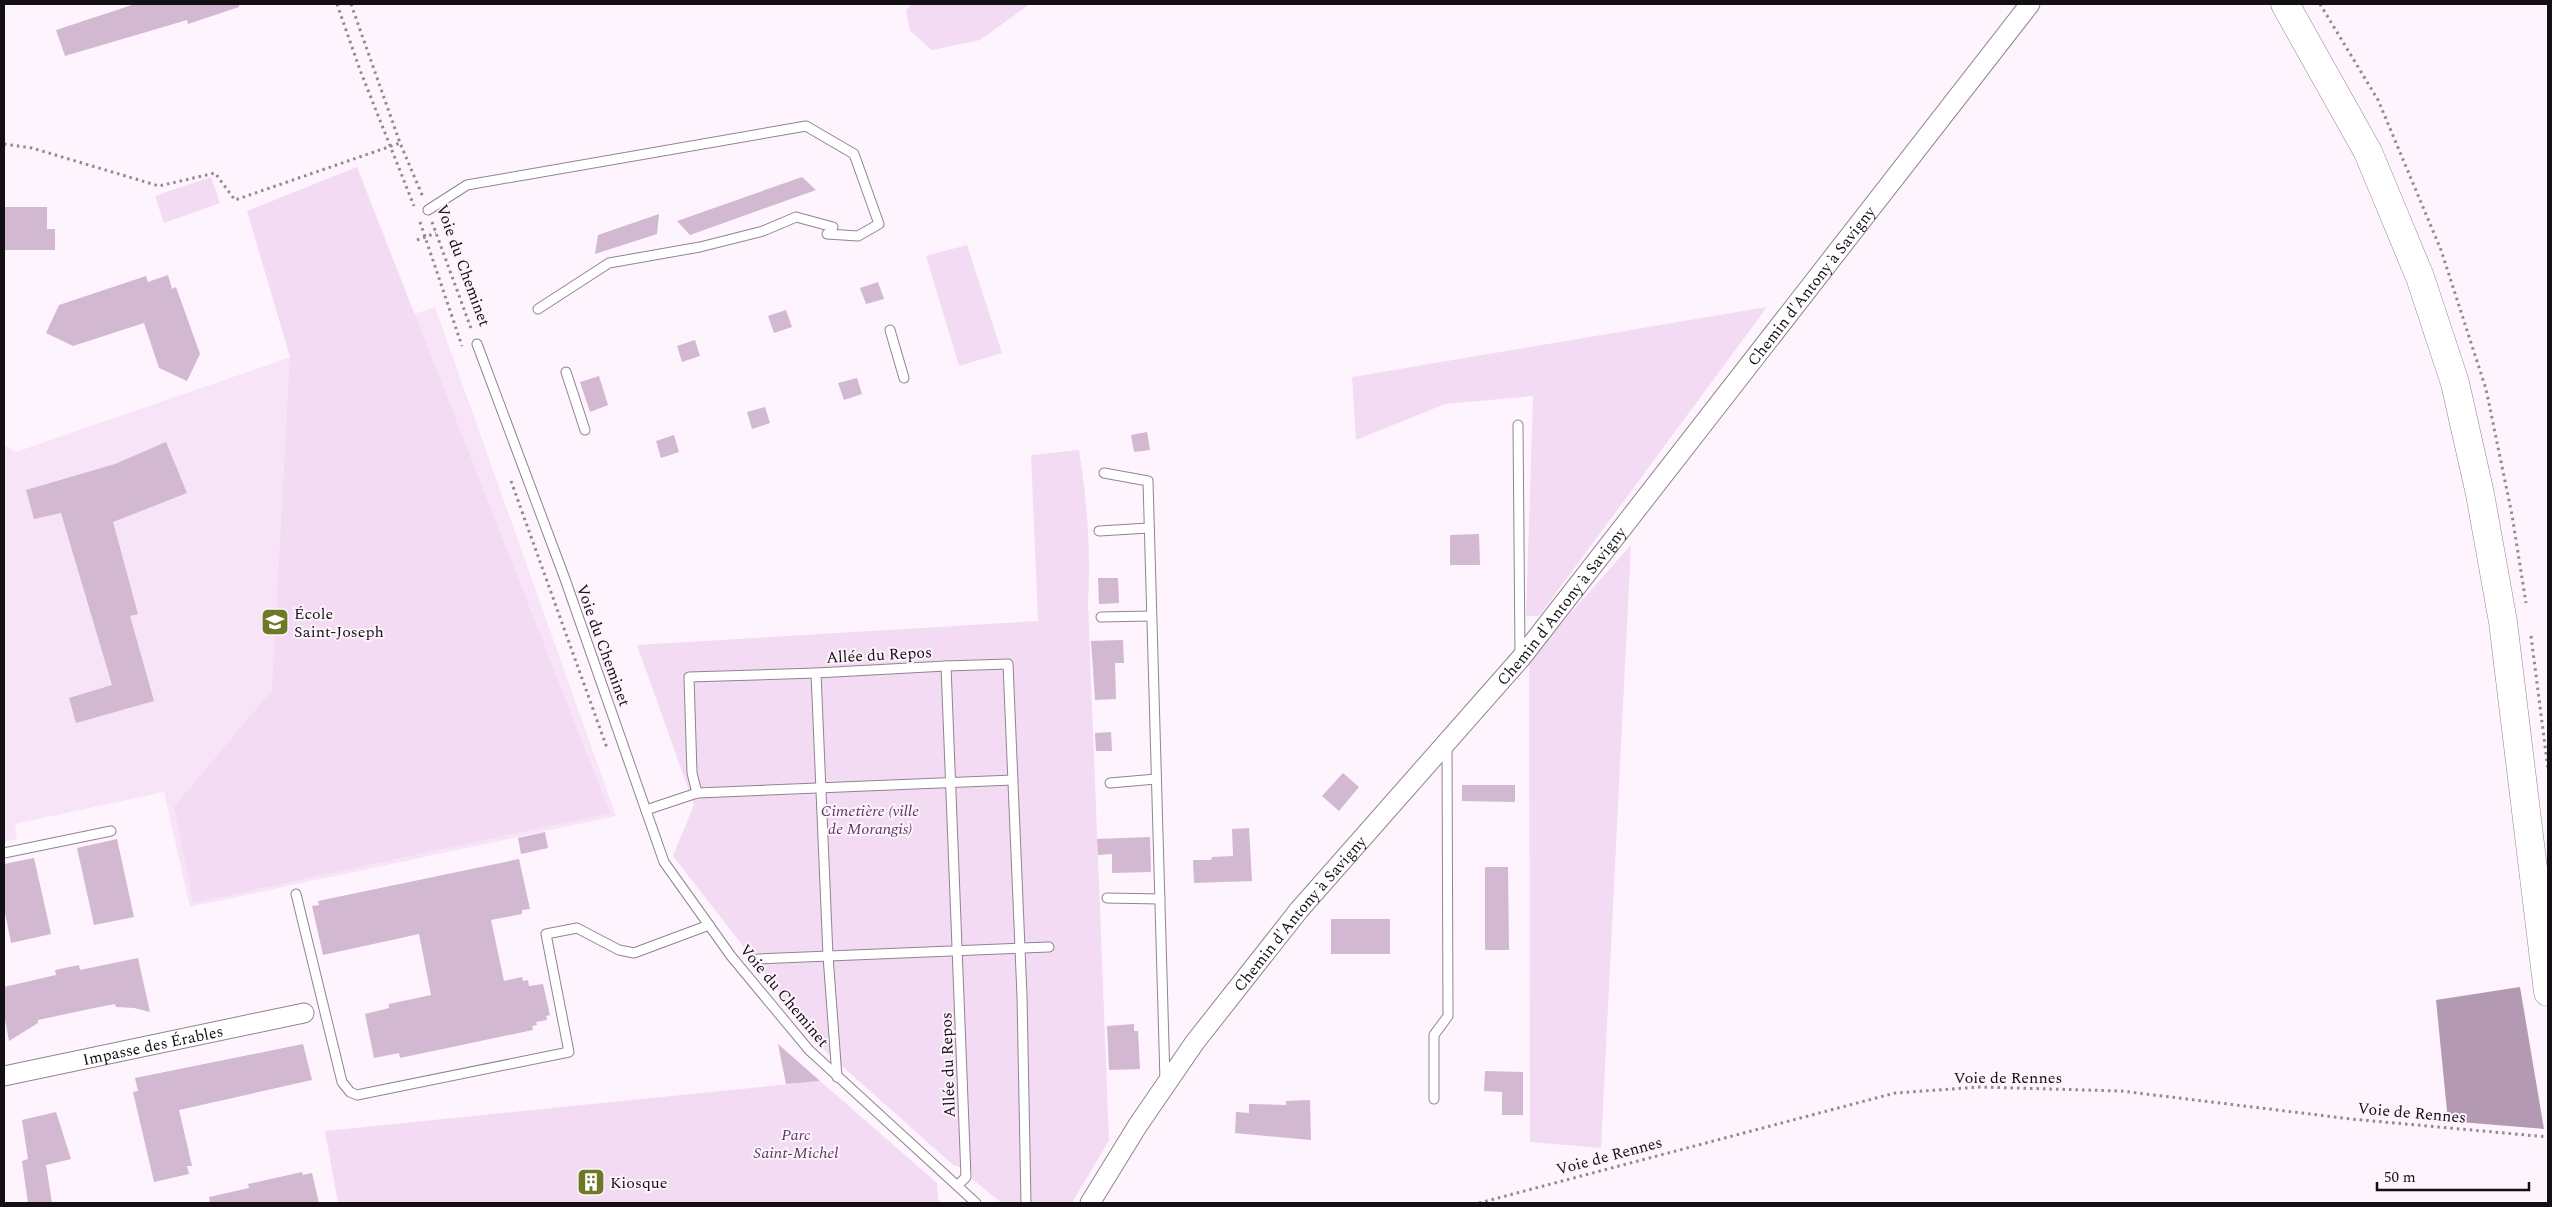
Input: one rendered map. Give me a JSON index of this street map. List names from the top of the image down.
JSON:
{
  "streets": {
    "street": ["Chemin d'Antony à Savigny", "Impasse des Érables"],
    "lane": ["Voie du Cheminet", "Allée du Repos"],
    "path": ["Voie de Rennes"]
  },
  "crossings": [
    ["Voie du Cheminet", "Allée du Repos"]
  ],
  "parks": ["Cimetière (ville de Morangis)", "Parc Saint-Michel"],
  "places": {
    "school or university": ["École Saint-Joseph"],
    "building": ["Kiosque"]
  },
  "scale_bar": "50 m"
}
